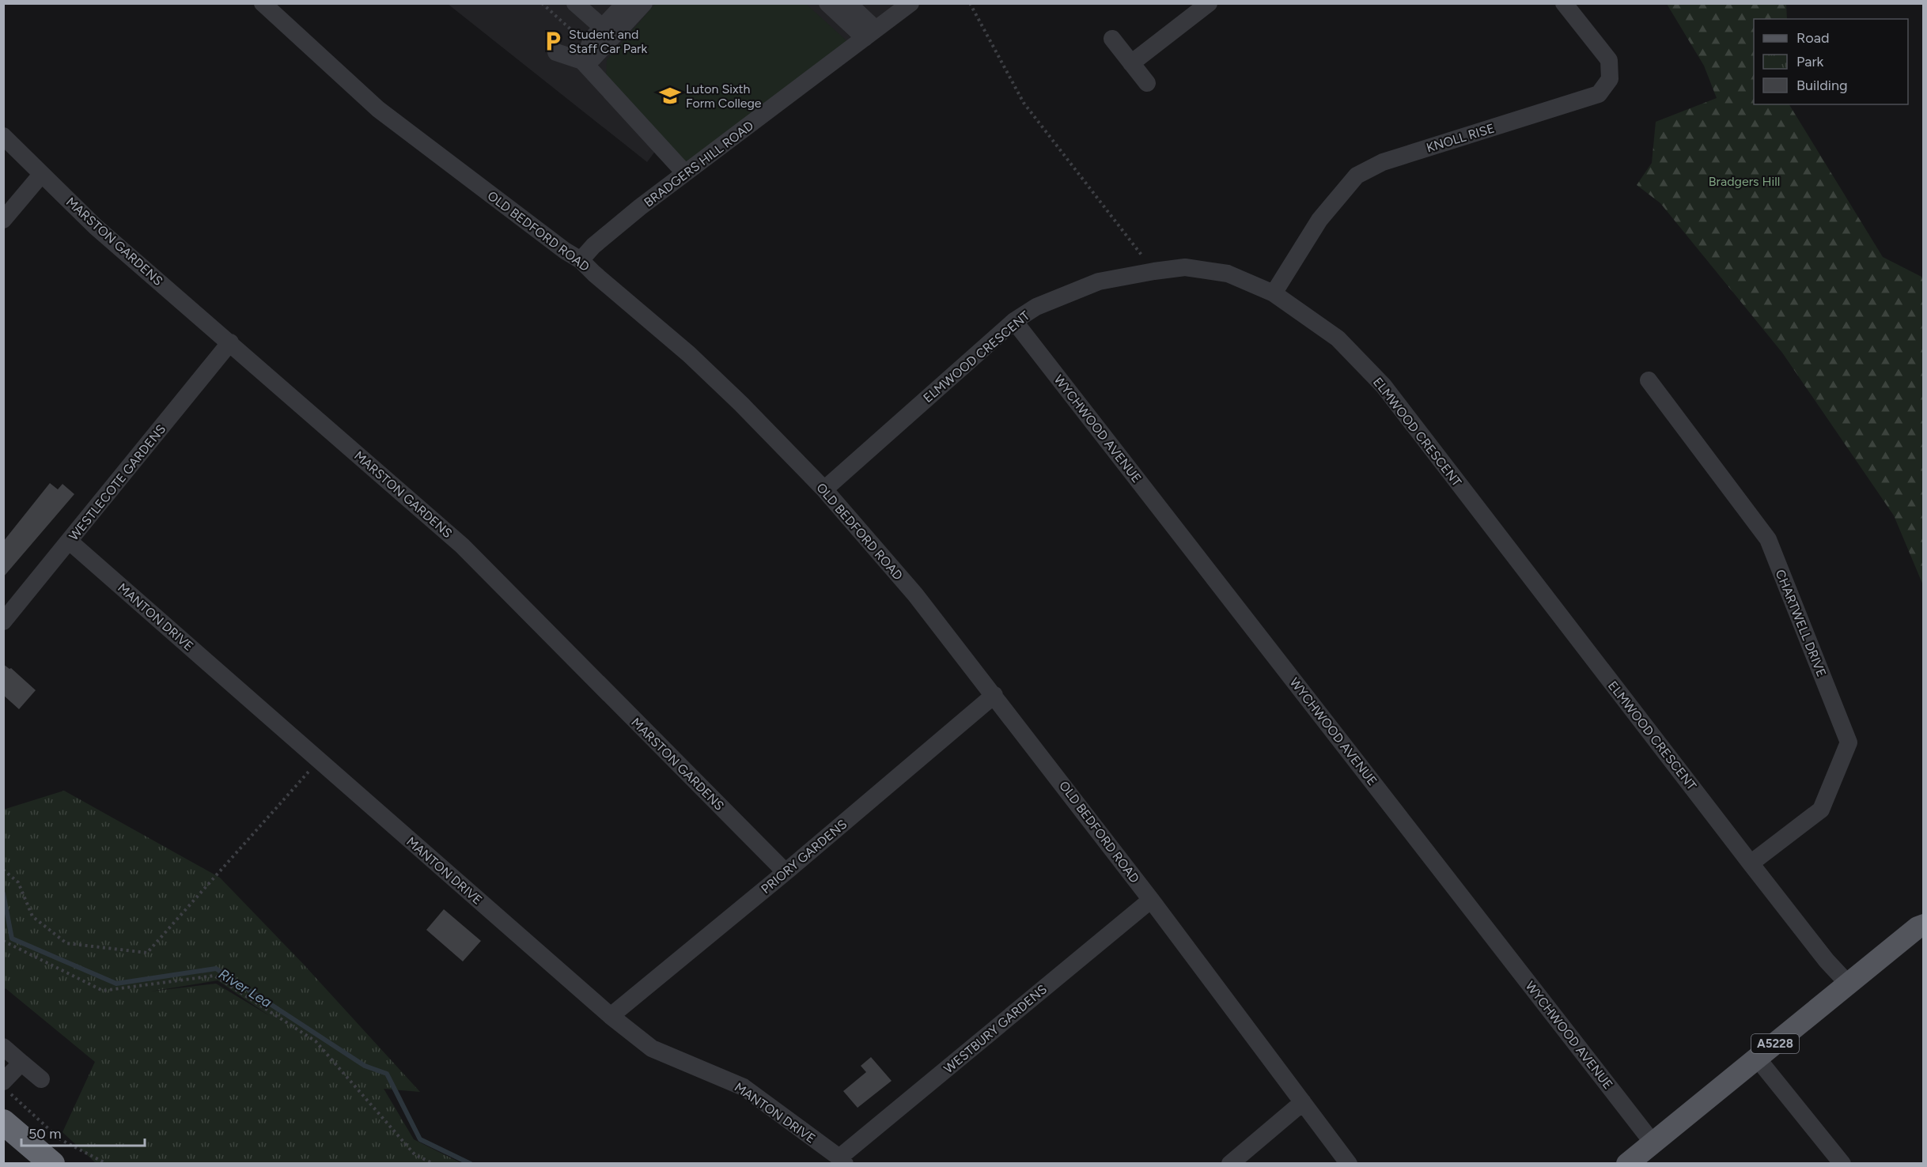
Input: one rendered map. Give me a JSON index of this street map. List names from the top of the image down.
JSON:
{
  "streets": {
    "main road": ["A5228"],
    "street": [
      "KNOLL RISE",
      "BRADGERS HILL ROAD",
      "OLD BEDFORD ROAD",
      "MARSTON GARDENS",
      "ELMWOOD CRESCENT",
      "WYCHWOOD AVENUE",
      "WESTLECOTE GARDENS",
      "MANTON DRIVE",
      "CHARTWELL DRIVE",
      "PRIORY GARDENS",
      "WESTBURY GARDENS"
    ]
  },
  "crossings": [
    ["KNOLL RISE", "ELMWOOD CRESCENT"],
    ["BRADGERS HILL ROAD", "OLD BEDFORD ROAD"],
    ["OLD BEDFORD ROAD", "ELMWOOD CRESCENT"],
    ["OLD BEDFORD ROAD", "PRIORY GARDENS"],
    ["OLD BEDFORD ROAD", "WESTBURY GARDENS"],
    ["MARSTON GARDENS", "WESTLECOTE GARDENS"],
    ["MARSTON GARDENS", "PRIORY GARDENS"],
    ["ELMWOOD CRESCENT", "WYCHWOOD AVENUE"],
    ["ELMWOOD CRESCENT", "CHARTWELL DRIVE"],
    ["ELMWOOD CRESCENT", "A5228"],
    ["WYCHWOOD AVENUE", "A5228"],
    ["WESTLECOTE GARDENS", "MANTON DRIVE"],
    ["MANTON DRIVE", "PRIORY GARDENS"],
    ["MANTON DRIVE", "WESTBURY GARDENS"]
  ],
  "water": ["River Lea"],
  "parks": ["Bradgers Hill"],
  "places": {
    "parking": ["Student and Staff Car Park"],
    "school or university": ["Luton Sixth Form College"]
  },
  "legend": ["Road", "Park", "Building"],
  "scale_bar": "50 m"
}
